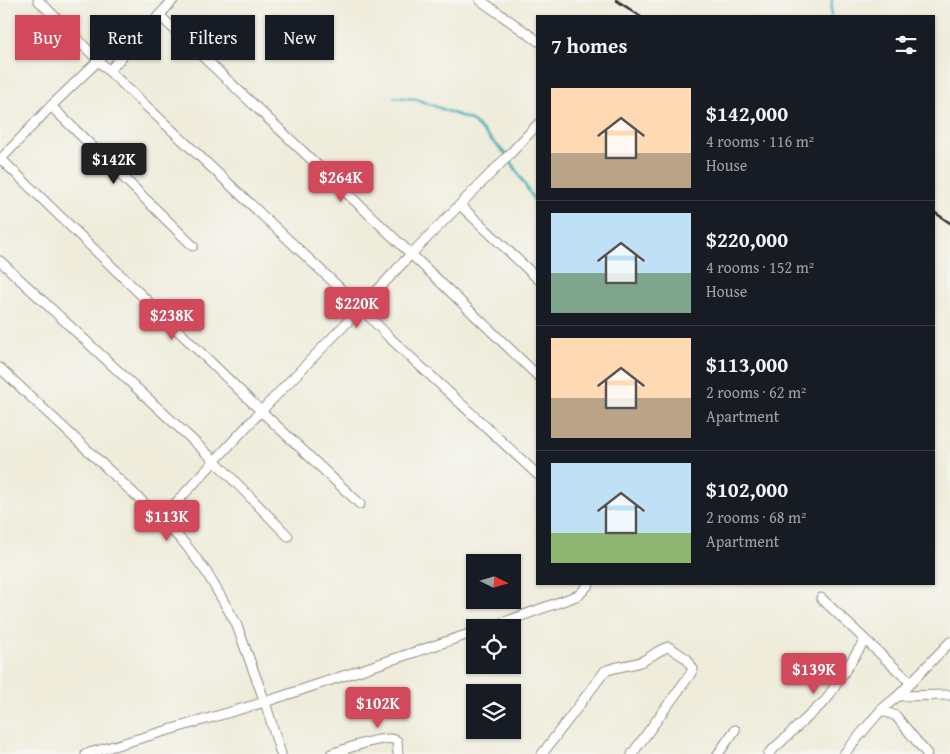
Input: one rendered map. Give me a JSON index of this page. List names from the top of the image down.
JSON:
{
  "north": "right",
  "page": {
    "chip": [
      "Buy",
      "Rent",
      "Filters",
      "New"
    ],
    "heading": "7 homes",
    "list": [
      {
        "name": "$142,000",
        "note": "4 rooms · 116 m² · House"
      },
      {
        "name": "$220,000",
        "note": "4 rooms · 152 m² · House"
      },
      {
        "name": "$113,000",
        "note": "2 rooms · 62 m² · Apartment"
      },
      {
        "name": "$102,000",
        "note": "2 rooms · 68 m² · Apartment"
      }
    ],
    "price": [
      "$142K",
      "$264K",
      "$220K",
      "$238K",
      "$113K",
      "$139K",
      "$102K"
    ]
  }
}
